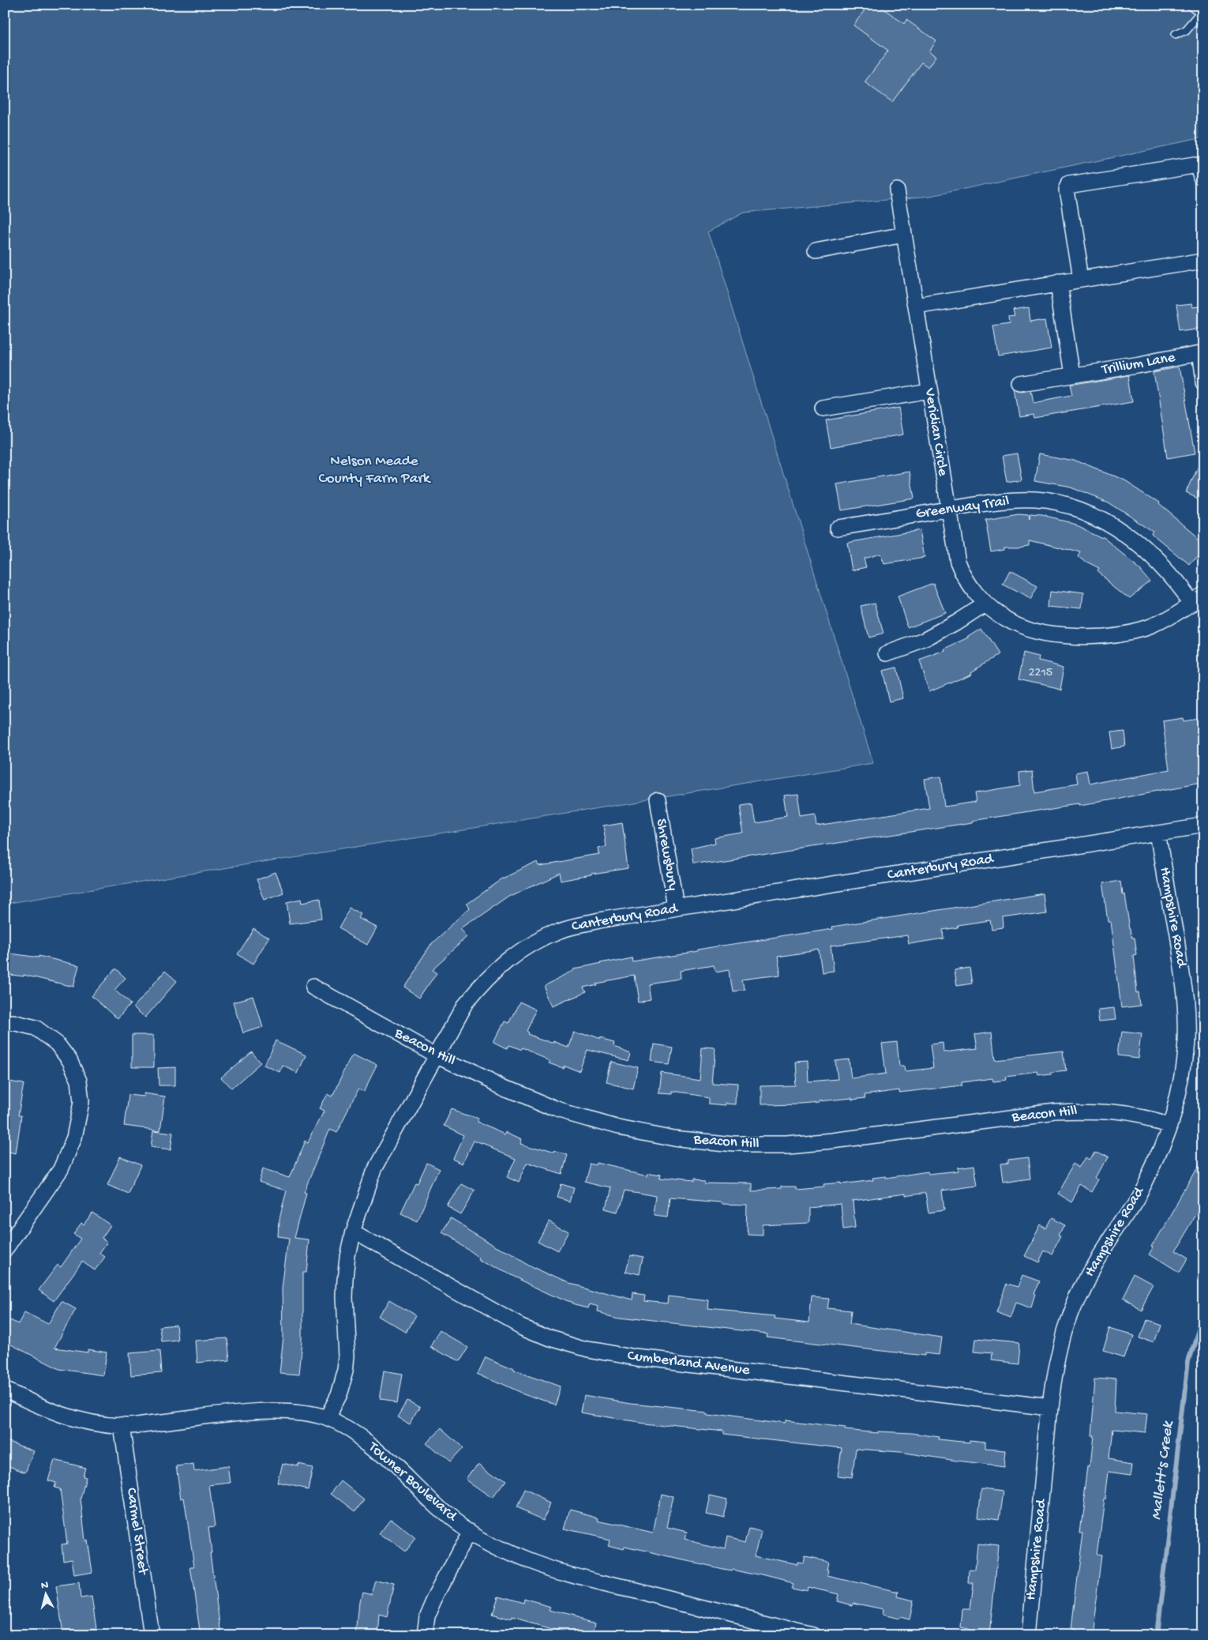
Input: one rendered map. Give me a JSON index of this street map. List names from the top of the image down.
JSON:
{
  "streets": {
    "street": [
      "Trillium Lane",
      "Veridian Circle",
      "Greenway Trail",
      "Shrewsbury",
      "Canterbury Road",
      "Hampshire Road",
      "Beacon Hill",
      "Cumberland Avenue",
      "Towner Boulevard",
      "Carmel Street"
    ]
  },
  "crossings": [
    ["Veridian Circle", "Greenway Trail"],
    ["Shrewsbury", "Canterbury Road"],
    ["Canterbury Road", "Hampshire Road"],
    ["Canterbury Road", "Beacon Hill"],
    ["Canterbury Road", "Cumberland Avenue"],
    ["Canterbury Road", "Towner Boulevard"],
    ["Hampshire Road", "Beacon Hill"],
    ["Hampshire Road", "Cumberland Avenue"],
    ["Towner Boulevard", "Carmel Street"]
  ],
  "water": ["Mallett's Creek"],
  "parks": ["Nelson Meade County Farm Park"],
  "house_numbers": ["2215"],
  "north": "top"
}
